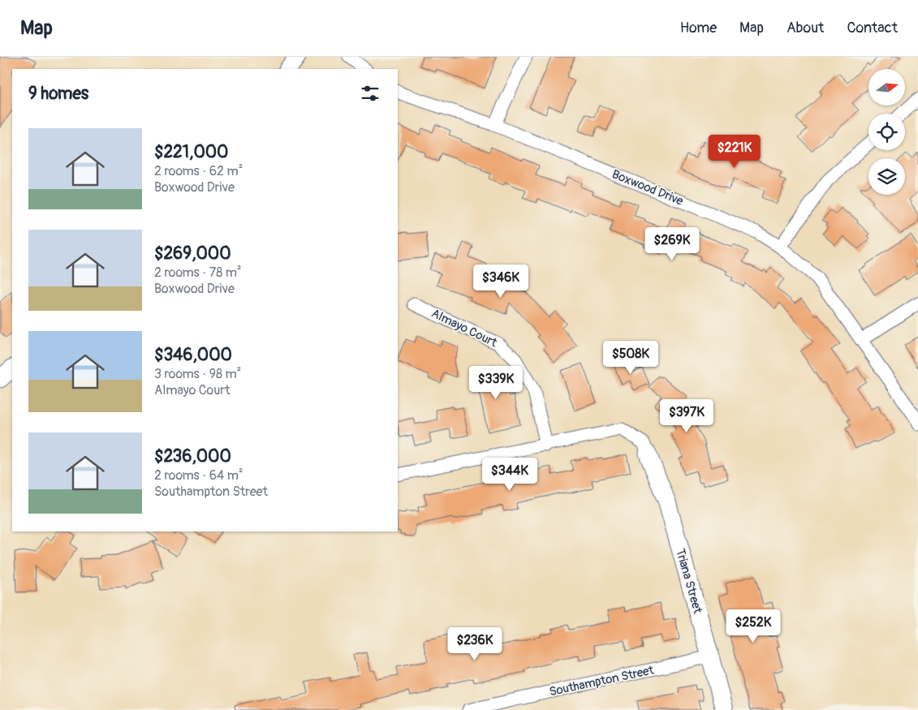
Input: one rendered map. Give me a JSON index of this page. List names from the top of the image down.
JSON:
{
  "streets": {
    "street": [
      "Boxwood Drive",
      "Almayo Court",
      "Triana Street",
      "Southampton Street"
    ]
  },
  "crossings": [
    ["Triana Street", "Southampton Street"]
  ],
  "north": "right",
  "page": {
    "header": "Map",
    "nav": [
      "Home",
      "Map",
      "About",
      "Contact"
    ],
    "heading": "9 homes",
    "list": [
      {
        "name": "$221,000",
        "note": "2 rooms · 62 m² · Boxwood Drive"
      },
      {
        "name": "$269,000",
        "note": "2 rooms · 78 m² · Boxwood Drive"
      },
      {
        "name": "$346,000",
        "note": "3 rooms · 98 m² · Almayo Court"
      },
      {
        "name": "$236,000",
        "note": "2 rooms · 64 m² · Southampton Street"
      }
    ],
    "price": [
      "$221K",
      "$269K",
      "$346K",
      "$508K",
      "$339K",
      "$397K",
      "$344K",
      "$252K",
      "$236K"
    ]
  }
}
